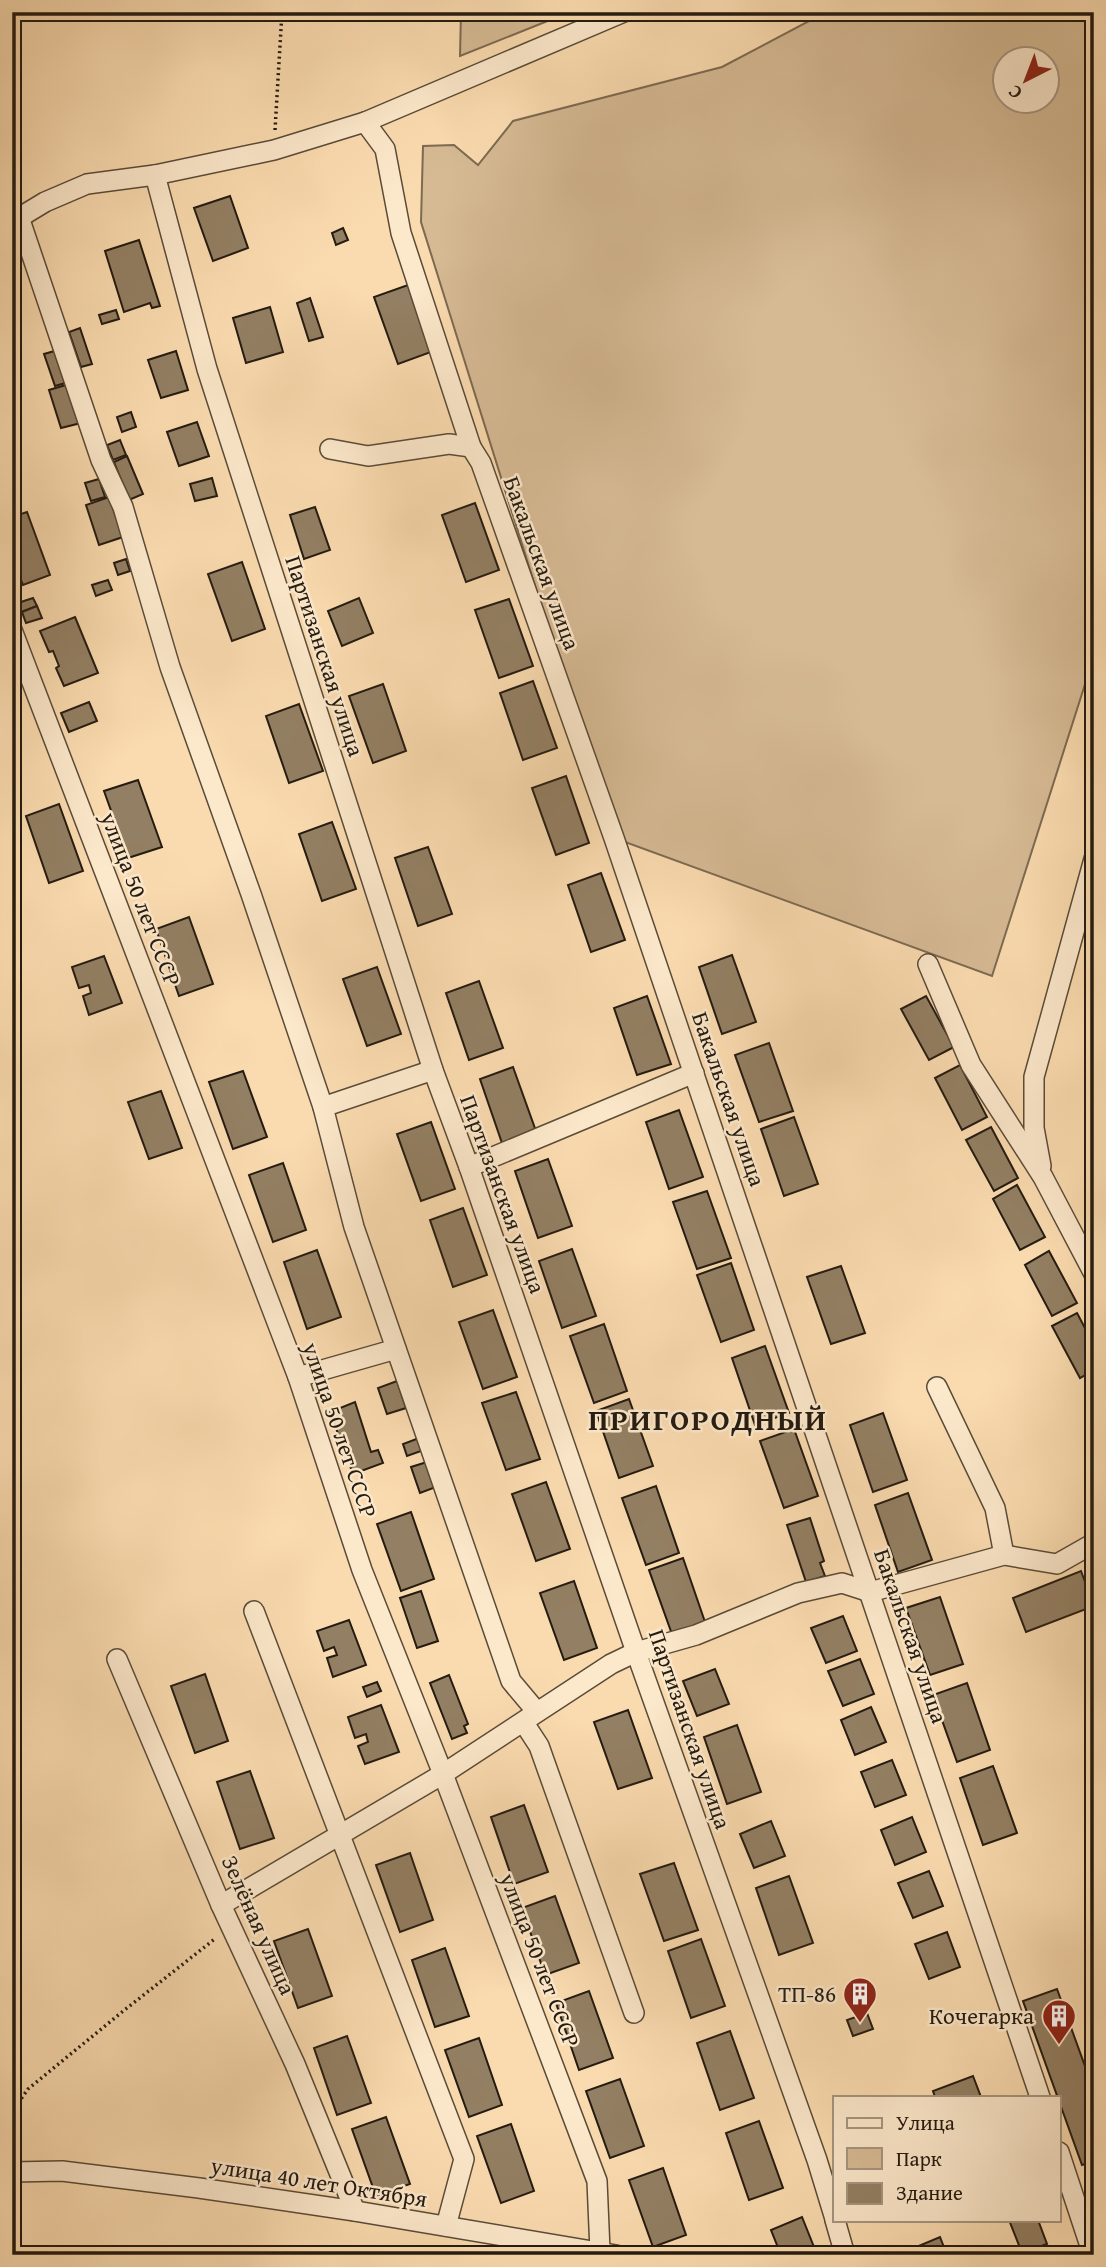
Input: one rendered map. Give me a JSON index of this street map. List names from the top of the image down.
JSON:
{
  "streets": {
    "street": [
      "Бакальская улица",
      "Партизанская улица",
      "улица 50 лет СССР",
      "Зелёная улица",
      "улица 40 лет Октября"
    ]
  },
  "crossings": [
    ["улица 50 лет СССР", "улица 40 лет Октября"],
    ["Зелёная улица", "улица 40 лет Октября"]
  ],
  "districts": ["ПРИГОРОДНЫЙ"],
  "places": {
    "building": ["ТП-86", "Кочегарка"]
  },
  "legend": ["Улица", "Парк", "Здание"],
  "north": "bottom left"
}
